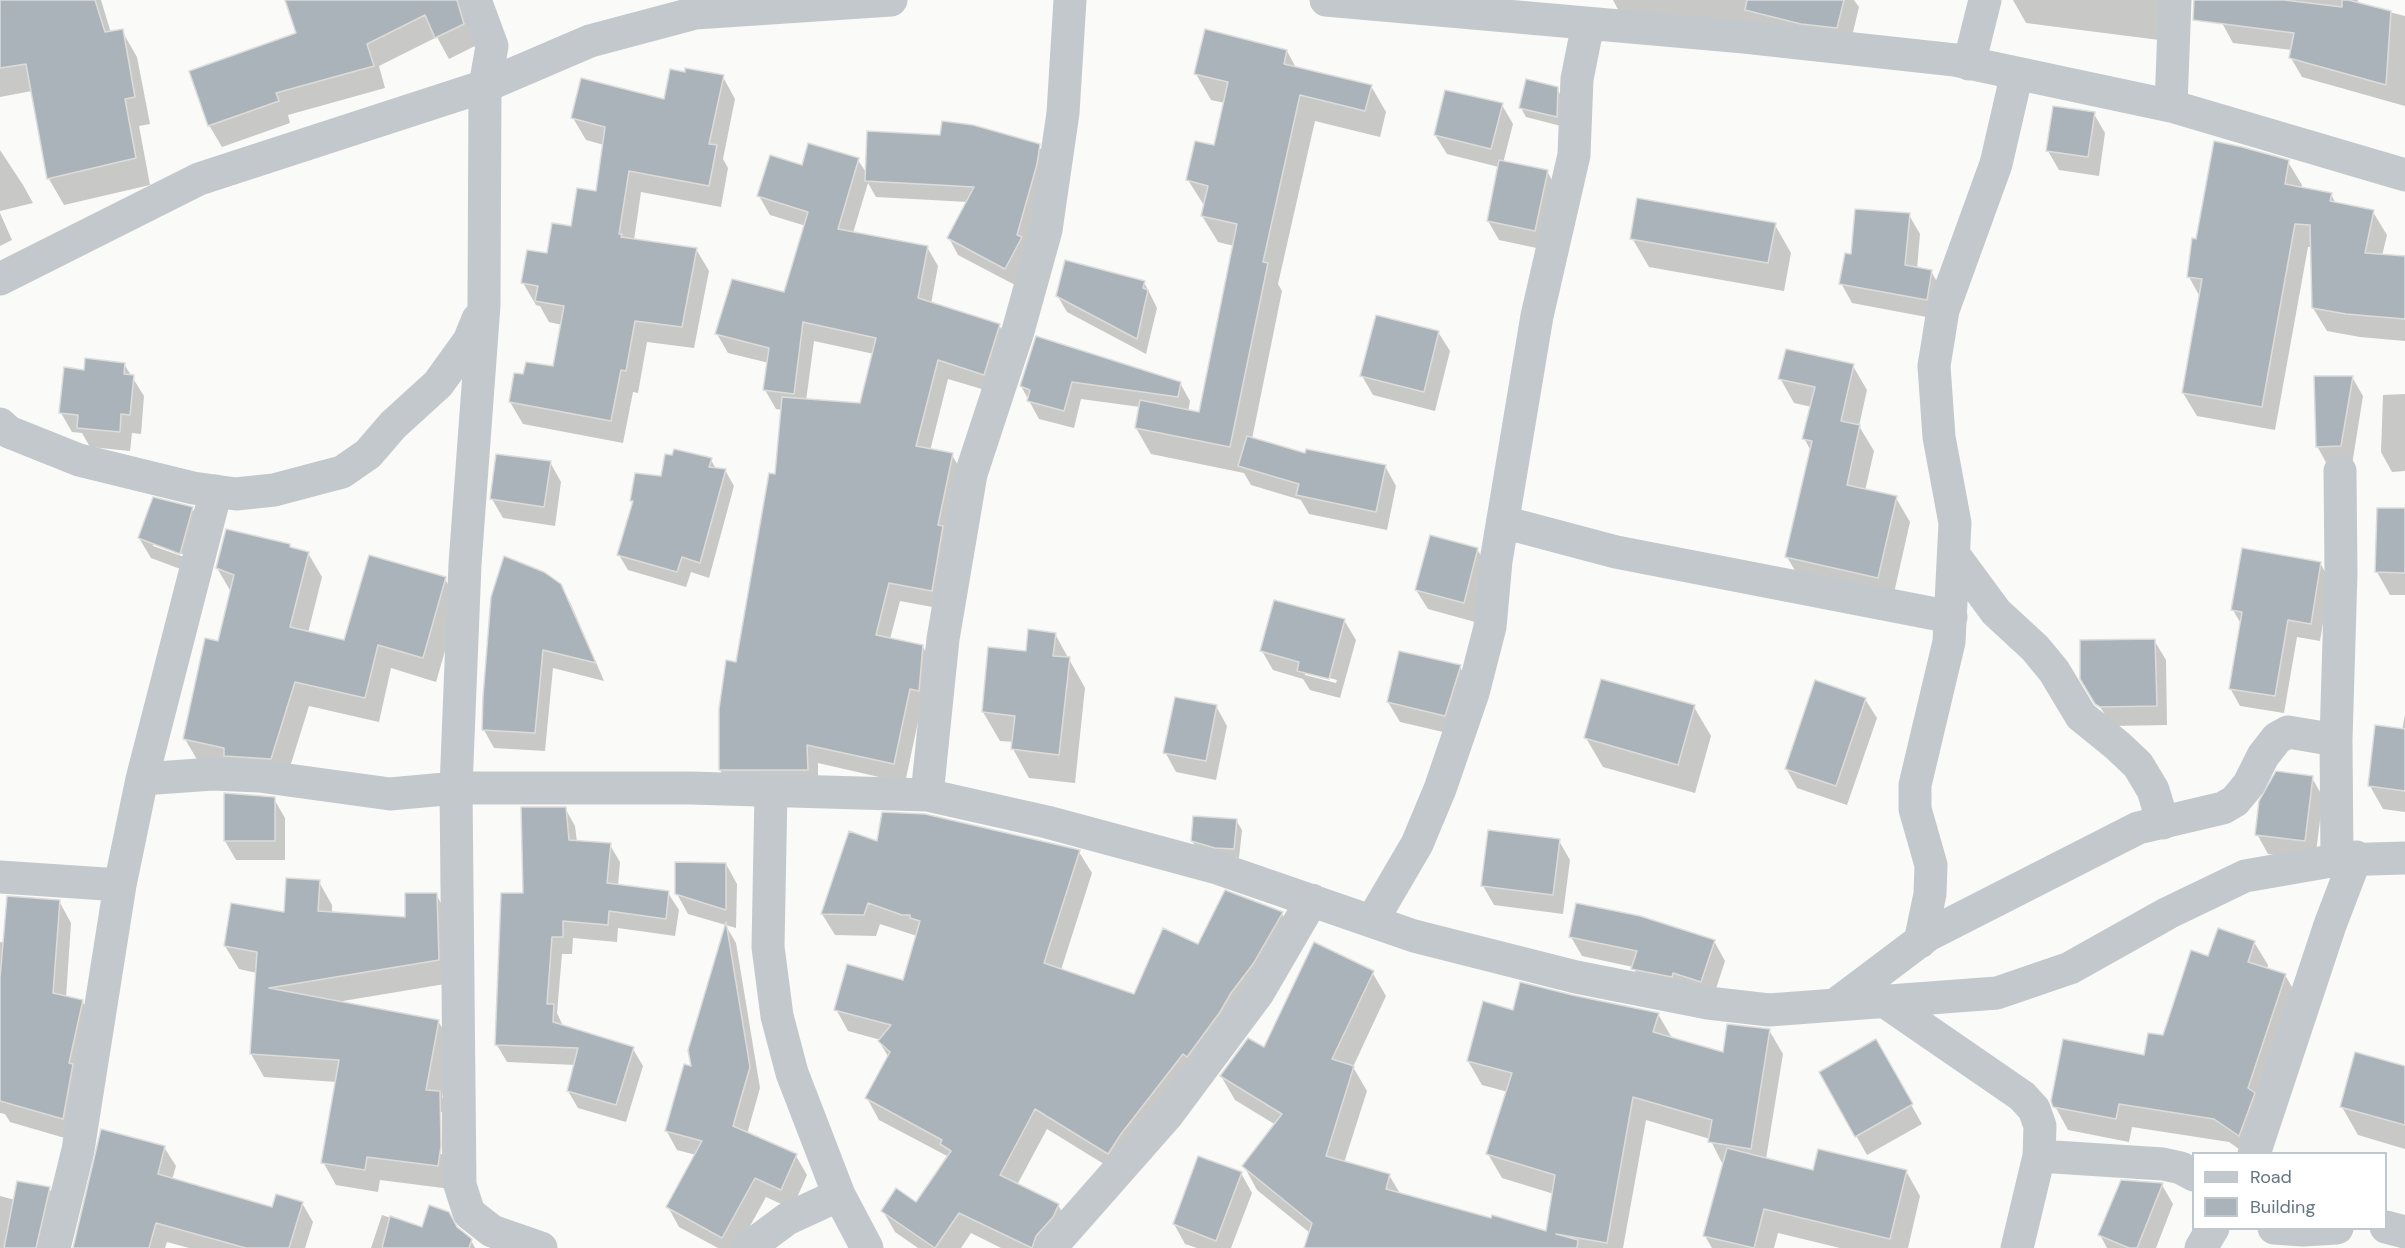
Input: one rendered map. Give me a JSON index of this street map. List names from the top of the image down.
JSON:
{
  "legend": ["Road", "Building"]
}
